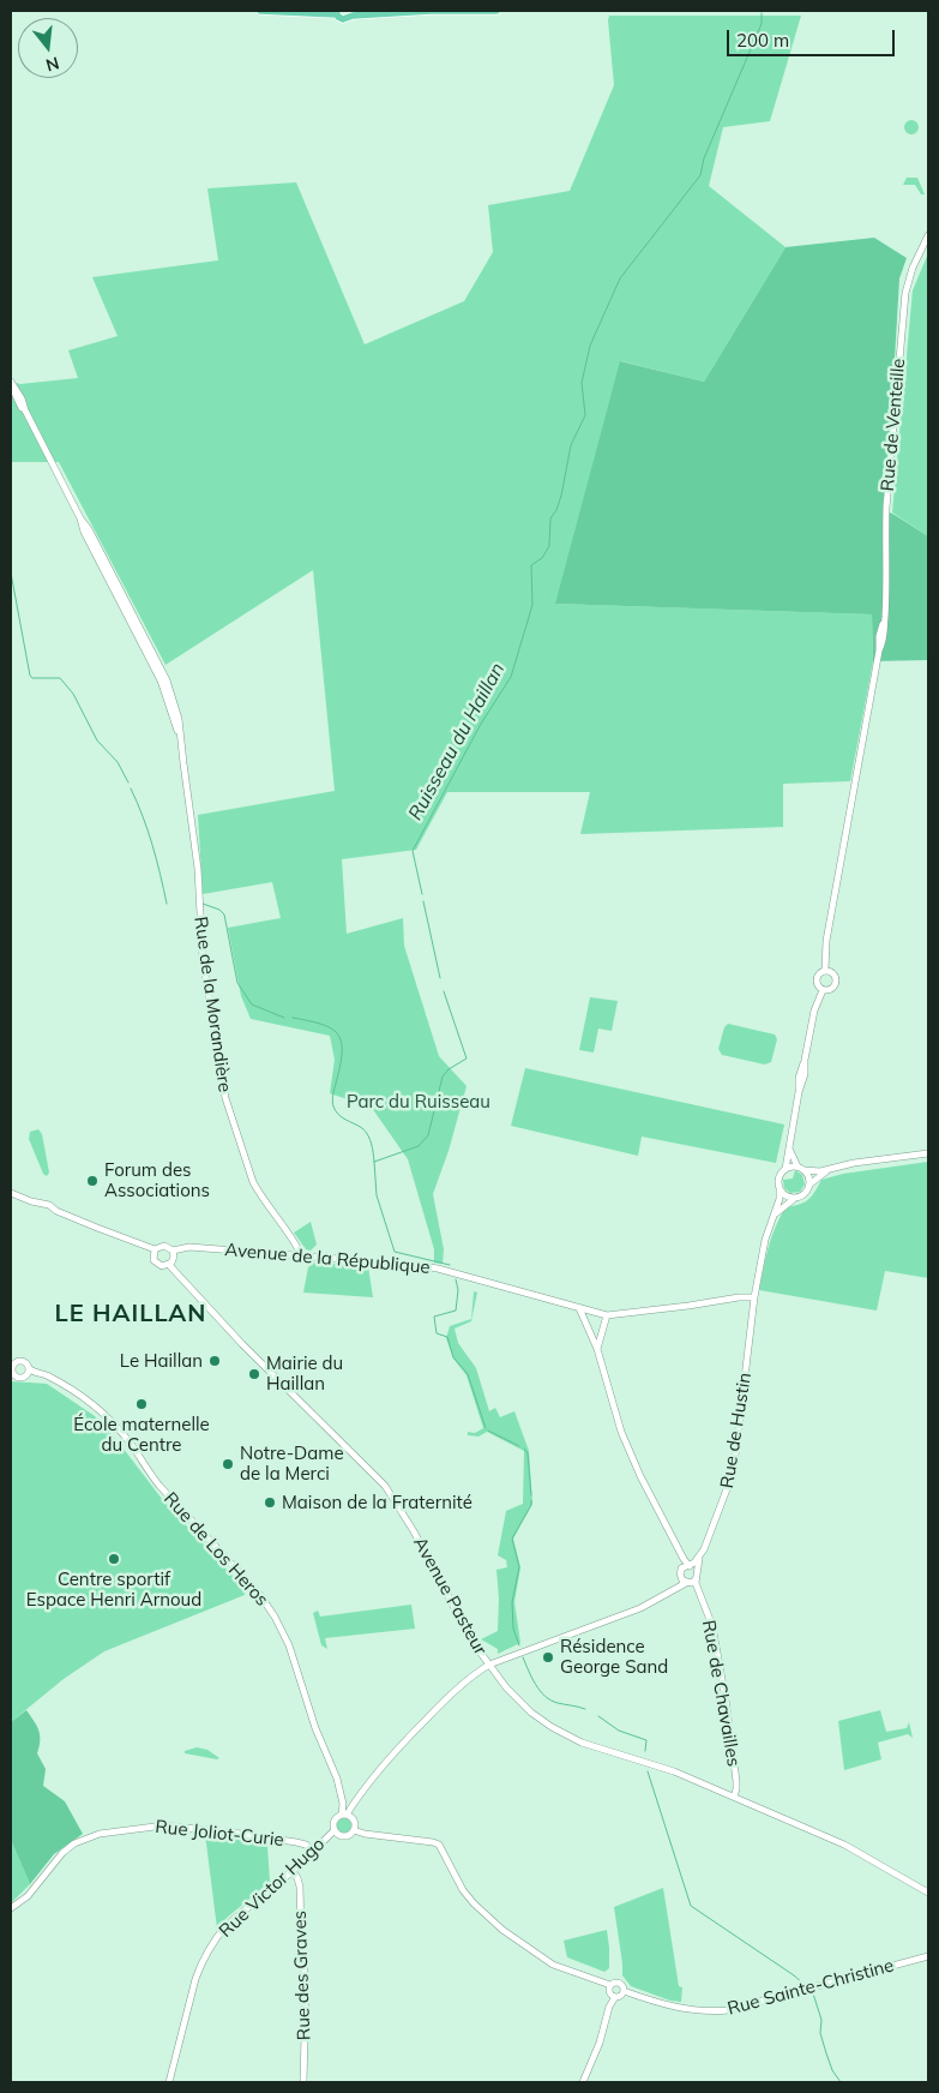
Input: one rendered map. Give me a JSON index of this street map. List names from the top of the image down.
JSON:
{
  "streets": {
    "street": [
      "Rue de Venteille",
      "Rue de la Morandière",
      "Avenue de la République",
      "Rue de Hustin",
      "Rue de Los Heros",
      "Avenue Pasteur",
      "Rue de Chavailles",
      "Rue Joliot-Curie",
      "Rue Victor Hugo",
      "Rue des Graves",
      "Rue Sainte-Christine"
    ]
  },
  "crossings": [
    ["Rue de la Morandière", "Avenue de la République"],
    ["Avenue de la République", "Rue de Hustin"],
    ["Avenue de la République", "Avenue Pasteur"],
    ["Rue de Hustin", "Rue de Chavailles"],
    ["Rue de Los Heros", "Rue Victor Hugo"],
    ["Avenue Pasteur", "Rue de Chavailles"],
    ["Rue Joliot-Curie", "Rue Victor Hugo"],
    ["Rue Victor Hugo", "Rue des Graves"]
  ],
  "districts": ["LE HAILLAN"],
  "water": ["Ruisseau du Haillan"],
  "parks": ["Parc du Ruisseau"],
  "places": [
    "Forum des Associations",
    "Le Haillan",
    "Mairie du Haillan",
    "École maternelle du Centre",
    "Notre-Dame de la Merci",
    "Maison de la Fraternité",
    "Centre sportif Espace Henri Arnoud",
    "Résidence George Sand"
  ],
  "scale_bar": "200 m",
  "north": "bottom"
}
